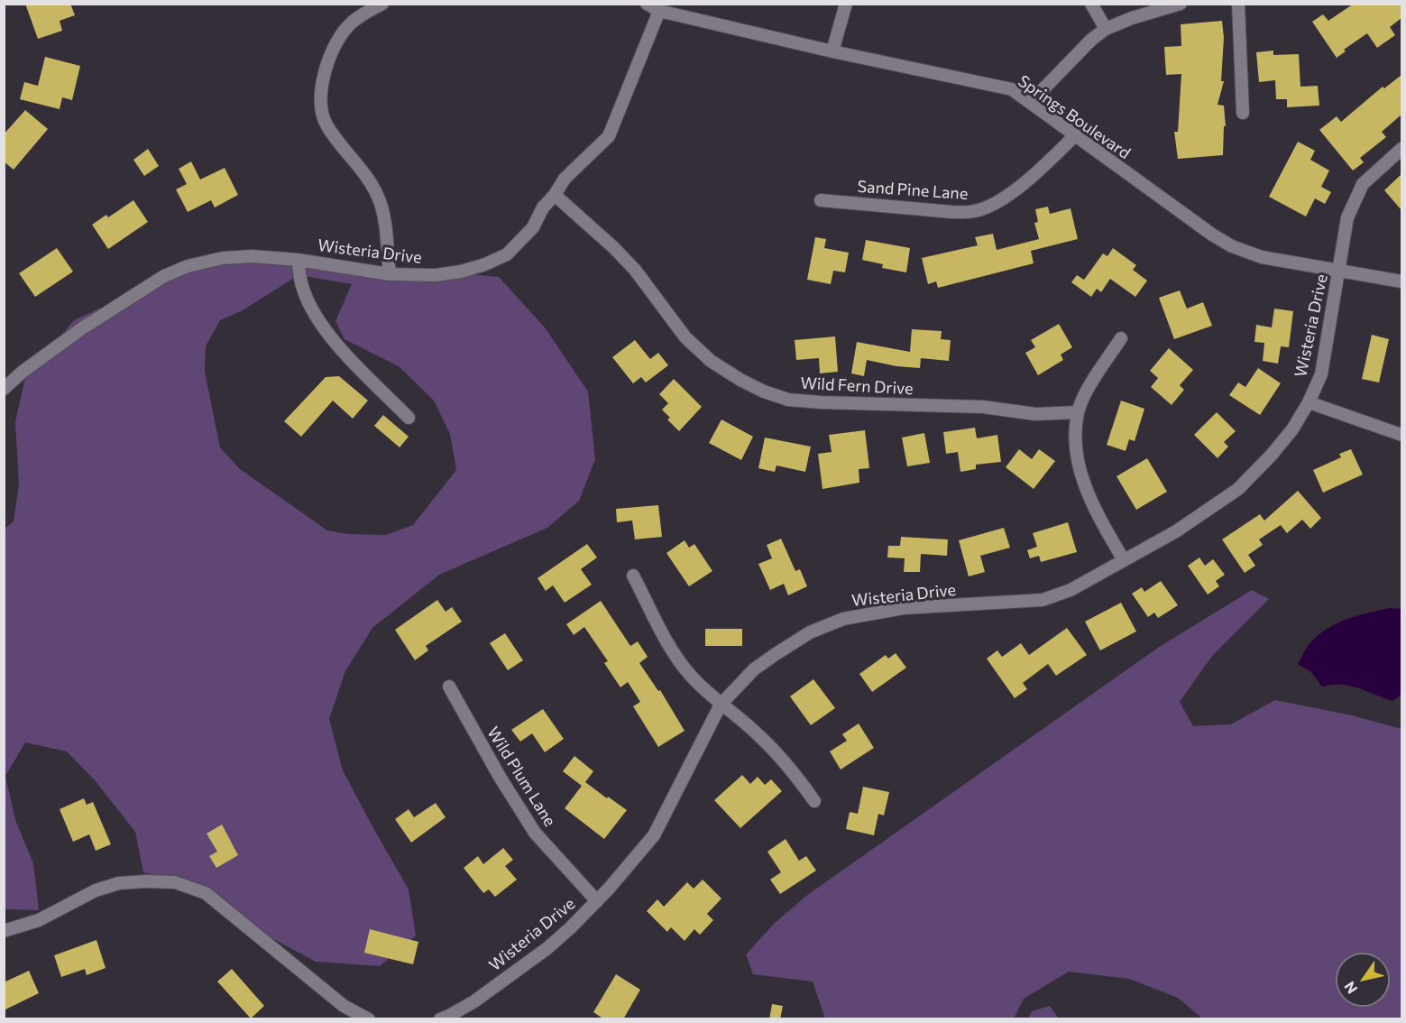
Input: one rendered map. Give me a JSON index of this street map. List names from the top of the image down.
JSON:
{
  "streets": {
    "street": [
      "Springs Boulevard",
      "Sand Pine Lane",
      "Wisteria Drive",
      "Wild Fern Drive",
      "Wild Plum Lane"
    ]
  },
  "crossings": [
    ["Springs Boulevard", "Sand Pine Lane"],
    ["Springs Boulevard", "Wisteria Drive"],
    ["Wisteria Drive", "Wild Fern Drive"],
    ["Wisteria Drive", "Wild Plum Lane"]
  ],
  "north": "bottom left"
}
